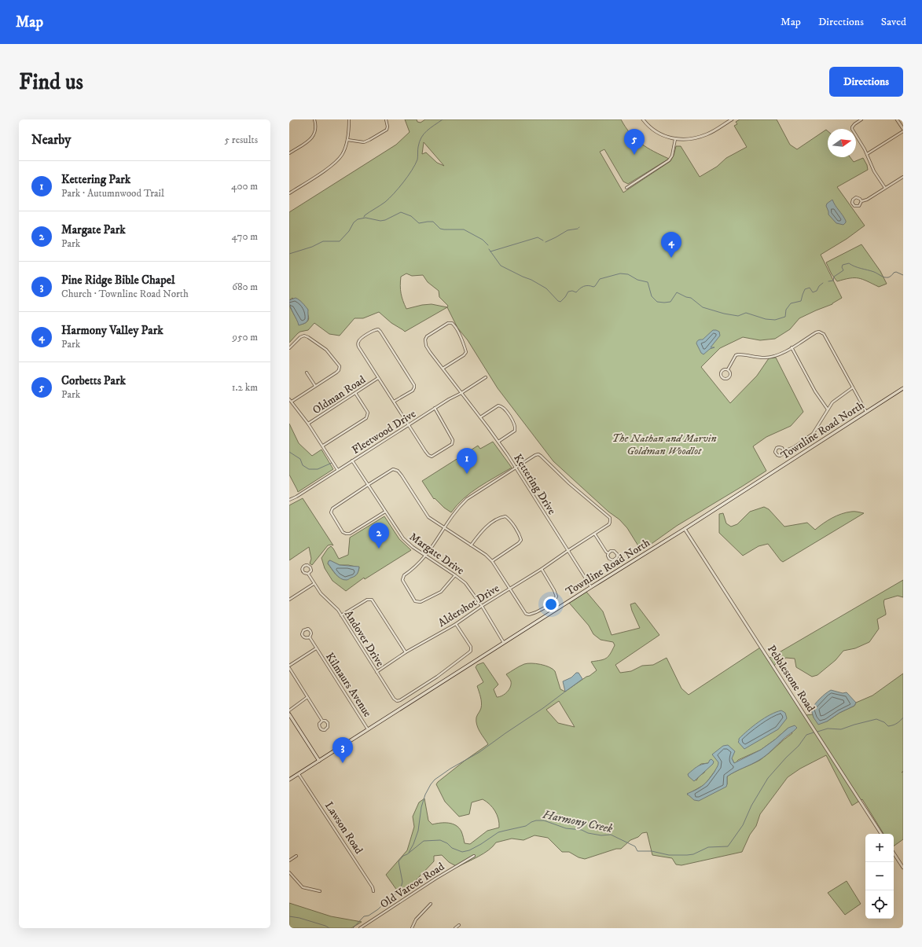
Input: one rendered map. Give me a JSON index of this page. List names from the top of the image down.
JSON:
{
  "streets": {
    "main road": ["Townline Road North"],
    "street": [
      "Oldman Road",
      "Fleetwood Drive",
      "Kettering Drive",
      "Margate Drive",
      "Aldershot Drive",
      "Andover Drive",
      "Pebblestone Road",
      "Kilmaurs Avenue",
      "Lawson Road",
      "Old Varcoe Road"
    ]
  },
  "crossings": [
    ["Townline Road North", "Kettering Drive"],
    ["Townline Road North", "Margate Drive"],
    ["Townline Road North", "Pebblestone Road"],
    ["Townline Road North", "Kilmaurs Avenue"],
    ["Townline Road North", "Lawson Road"],
    ["Fleetwood Drive", "Kettering Drive"],
    ["Fleetwood Drive", "Margate Drive"],
    ["Kettering Drive", "Aldershot Drive"],
    ["Margate Drive", "Aldershot Drive"],
    ["Aldershot Drive", "Andover Drive"]
  ],
  "water": ["Harmony Creek"],
  "parks": ["The Nathan and Marvin Goldman Woodlot"],
  "north": "right",
  "page": {
    "header": "Map",
    "nav": ["Map", "Directions", "Saved"],
    "buttons": "Directions",
    "title": "Find us",
    "heading": ["Nearby", "5 results"],
    "pins": [
      "5",
      "4",
      "1",
      "2",
      "3"
    ],
    "list": [
      {
        "mark": "1",
        "name": "Kettering Park",
        "note": "Park · Autumnwood Trail",
        "value": "400 m"
      },
      {
        "mark": "2",
        "name": "Margate Park",
        "note": "Park",
        "value": "470 m"
      },
      {
        "mark": "3",
        "name": "Pine Ridge Bible Chapel",
        "note": "Church · Townline Road North",
        "value": "680 m"
      },
      {
        "mark": "4",
        "name": "Harmony Valley Park",
        "note": "Park",
        "value": "950 m"
      },
      {
        "mark": "5",
        "name": "Corbetts Park",
        "note": "Park",
        "value": "1.2 km"
      }
    ],
    "map_buttons": ["+", "−"]
  }
}
